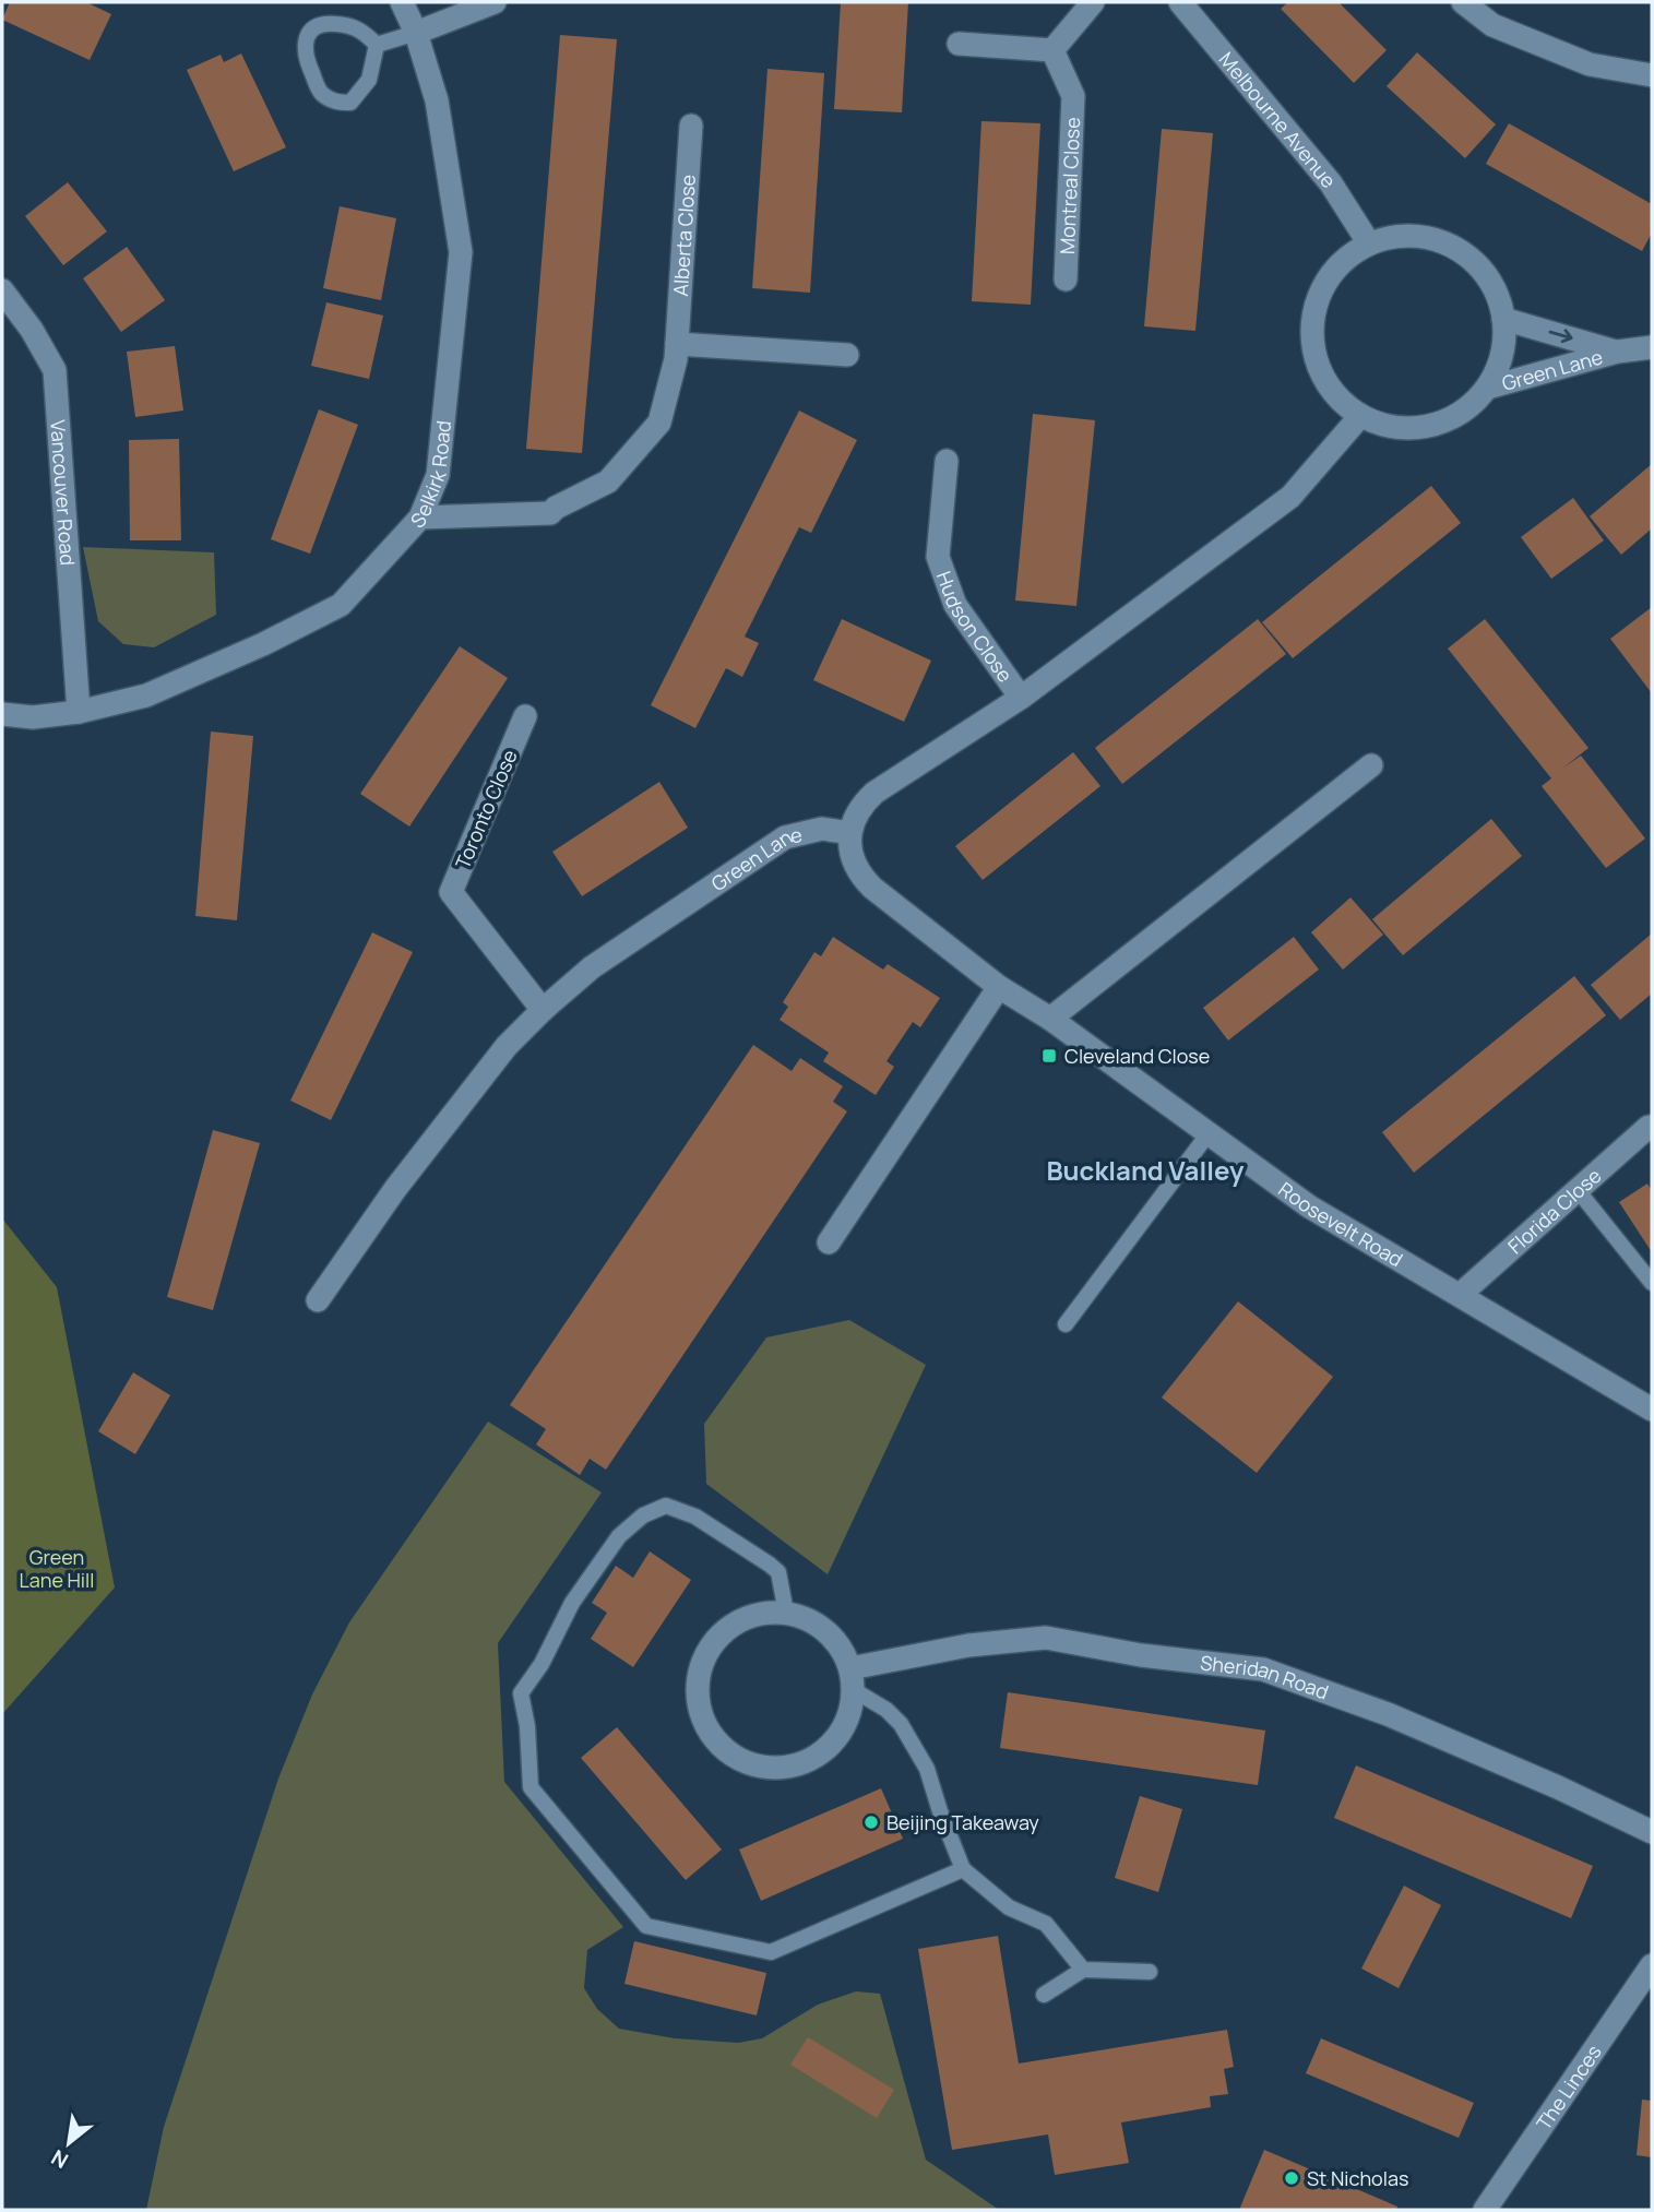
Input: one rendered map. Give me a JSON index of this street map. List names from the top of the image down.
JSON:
{
  "streets": {
    "street": [
      "Melbourne Avenue",
      "Montreal Close",
      "Alberta Close",
      "Green Lane",
      "Selkirk Road",
      "Vancouver Road",
      "Hudson Close",
      "Toronto Close",
      "Florida Close",
      "Roosevelt Road",
      "Sheridan Road",
      "The Linces"
    ]
  },
  "crossings": [
    ["Melbourne Avenue", "Green Lane"],
    ["Alberta Close", "Selkirk Road"],
    ["Green Lane", "Toronto Close"],
    ["Green Lane", "Roosevelt Road"],
    ["Selkirk Road", "Vancouver Road"],
    ["Florida Close", "Roosevelt Road"]
  ],
  "districts": ["Buckland Valley"],
  "parks": ["Green Lane Hill"],
  "places": {
    "transit": ["Cleveland Close"],
    "other": ["Beijing Takeaway", "St Nicholas"]
  },
  "north": "bottom left"
}
